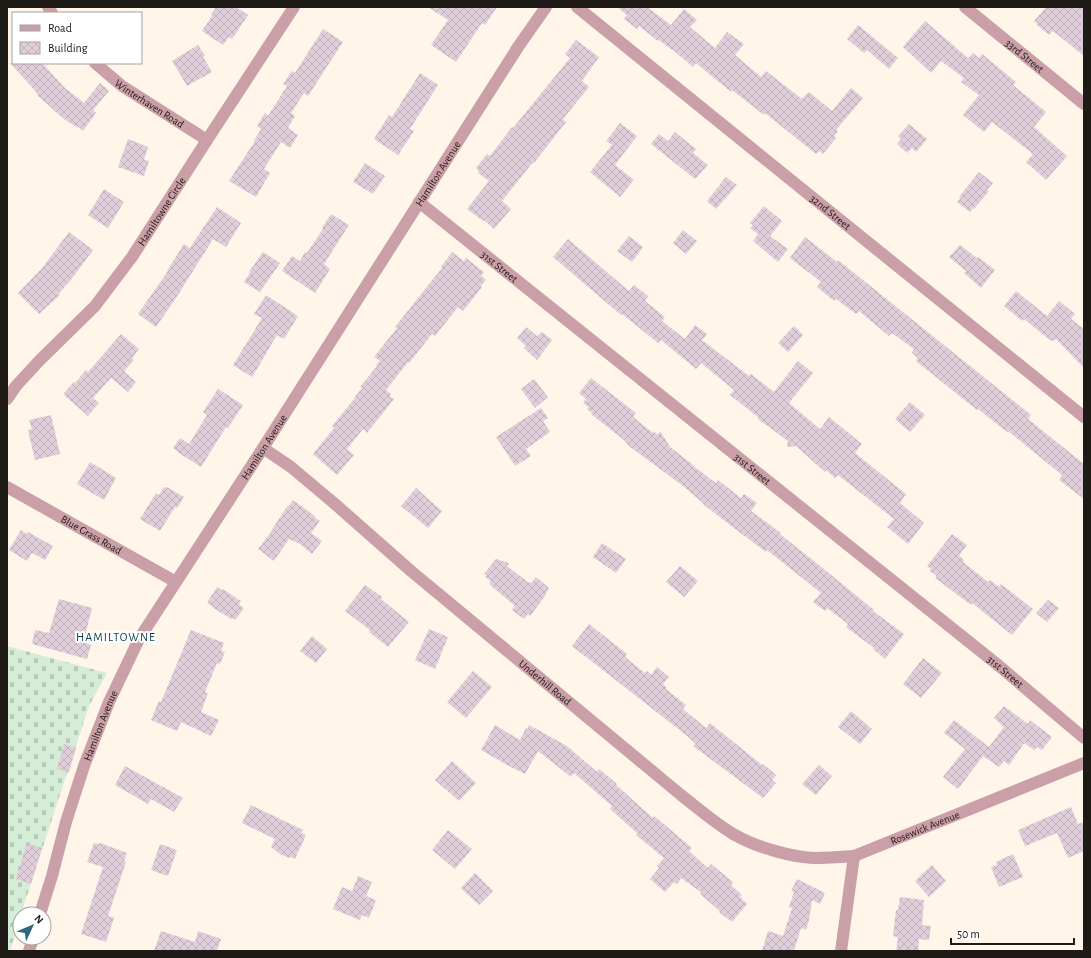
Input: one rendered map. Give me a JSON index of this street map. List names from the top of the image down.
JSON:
{
  "streets": {
    "street": [
      "33rd Street",
      "Winterhaven Road",
      "Hamilton Avenue",
      "Hamiltowne Circle",
      "32nd Street",
      "31st Street",
      "Blue Grass Road",
      "Underhill Road",
      "Rosewick Avenue"
    ]
  },
  "crossings": [
    ["Winterhaven Road", "Hamiltowne Circle"],
    ["Hamilton Avenue", "31st Street"],
    ["Hamilton Avenue", "Blue Grass Road"],
    ["Hamilton Avenue", "Underhill Road"],
    ["Underhill Road", "Rosewick Avenue"]
  ],
  "districts": ["HAMILTOWNE"],
  "legend": ["Road", "Building"],
  "scale_bar": "50 m",
  "north": "top right"
}
